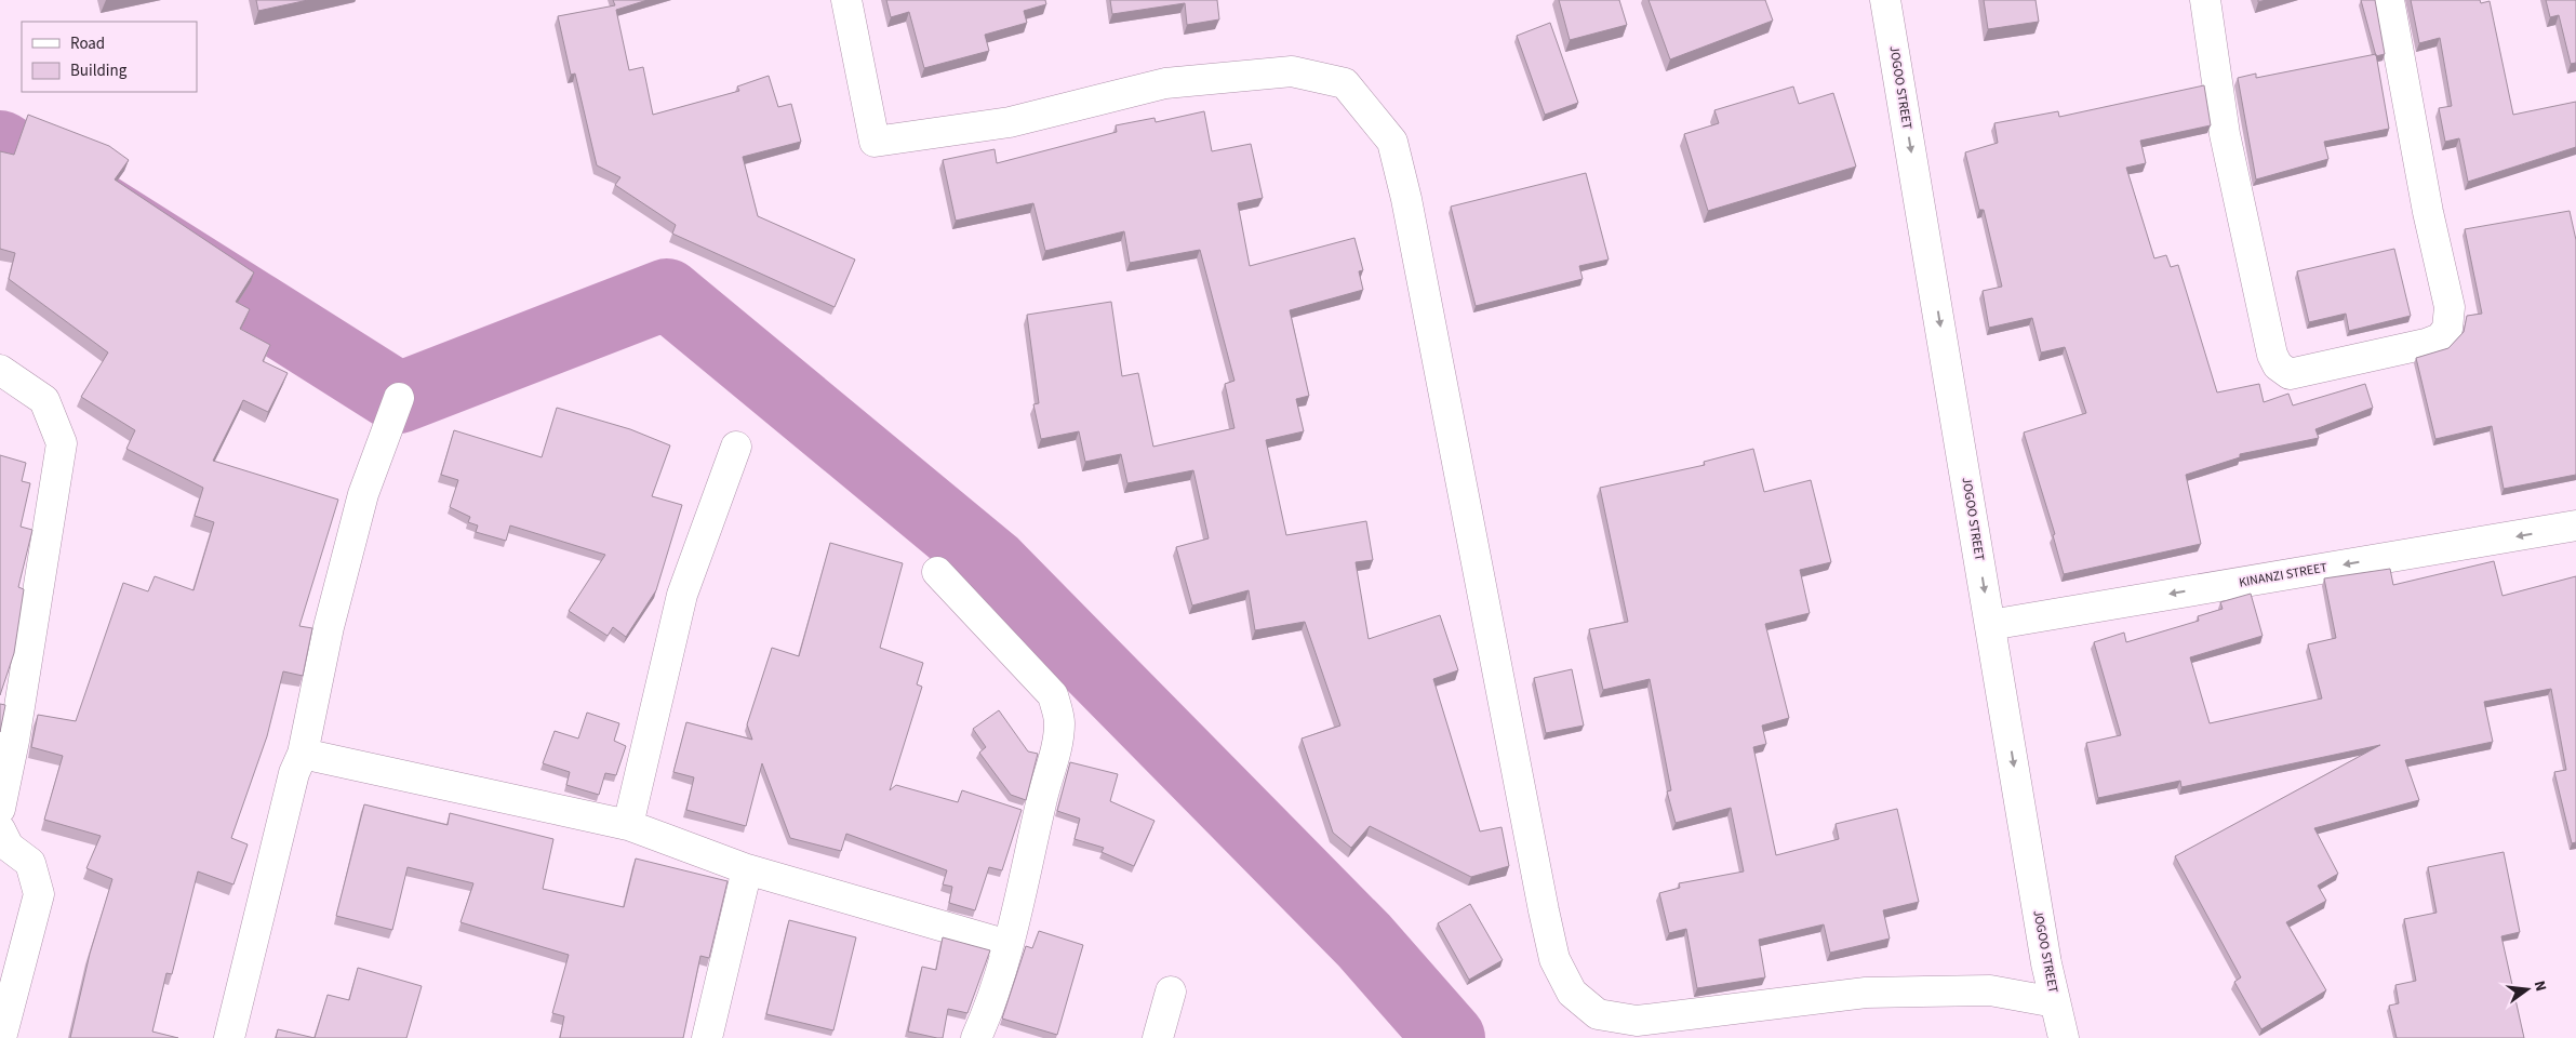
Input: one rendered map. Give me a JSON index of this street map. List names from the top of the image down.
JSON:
{
  "streets": {
    "street": ["JOGOO STREET", "KINANZI STREET"]
  },
  "crossings": [
    ["JOGOO STREET", "KINANZI STREET"]
  ],
  "one_way": ["JOGOO STREET", "KINANZI STREET"],
  "legend": ["Road", "Building"],
  "north": "right"
}
